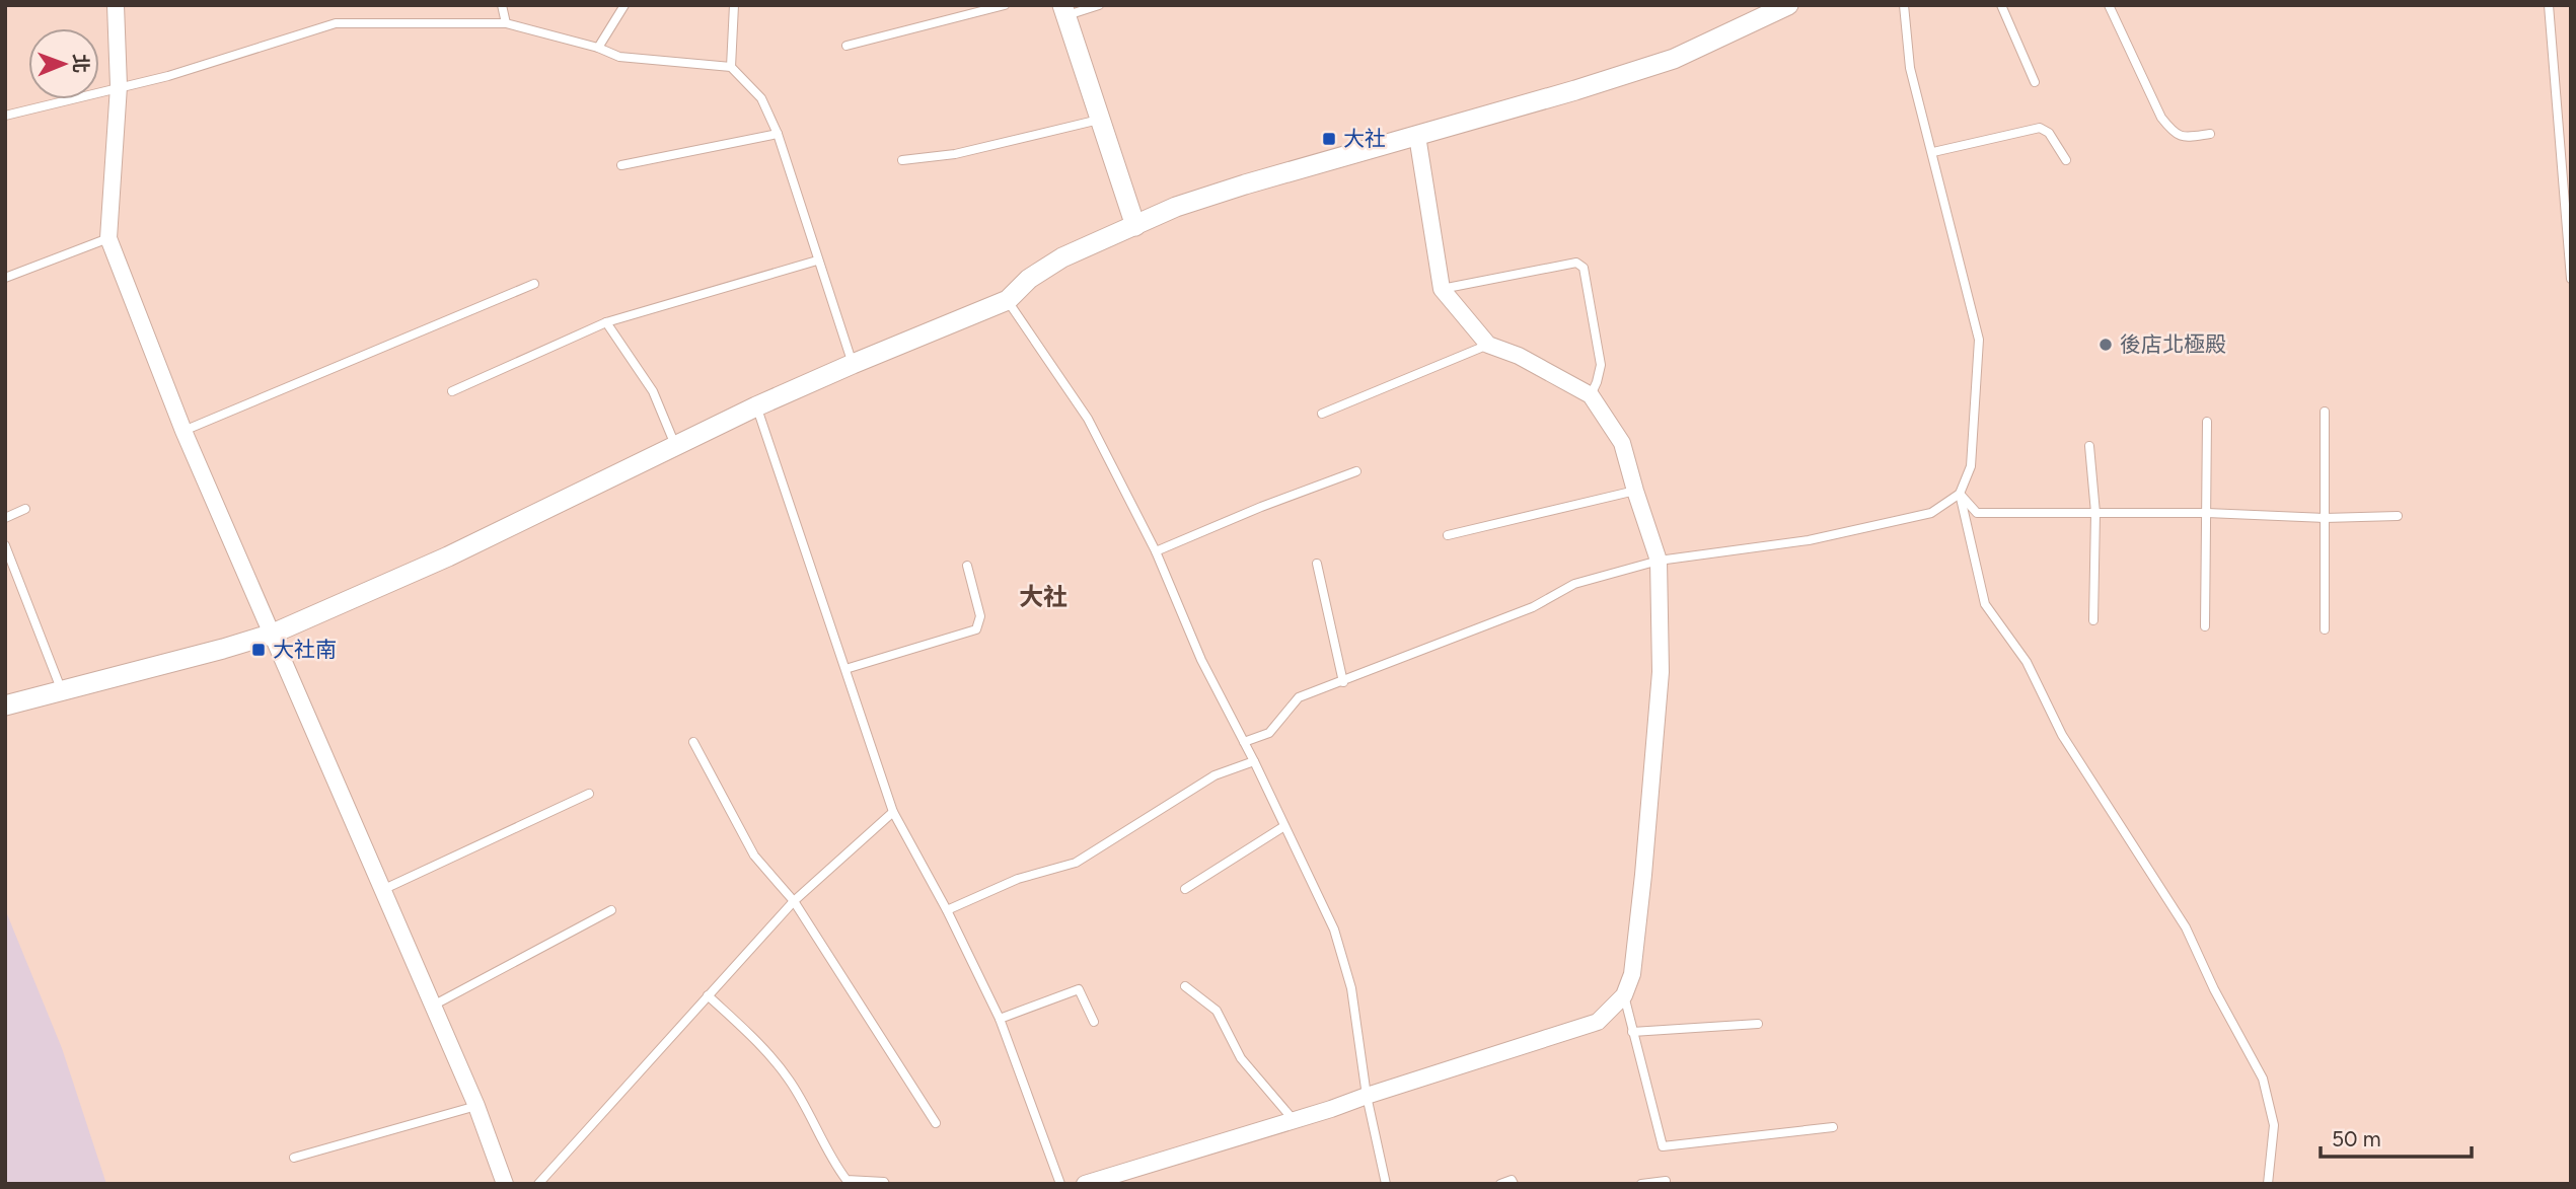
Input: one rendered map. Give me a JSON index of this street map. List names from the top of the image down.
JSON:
{
  "districts": ["大社"],
  "places": {
    "transit": ["大社", "大社南"],
    "other": ["後店北極殿"]
  },
  "scale_bar": "50 m",
  "north": "right"
}
